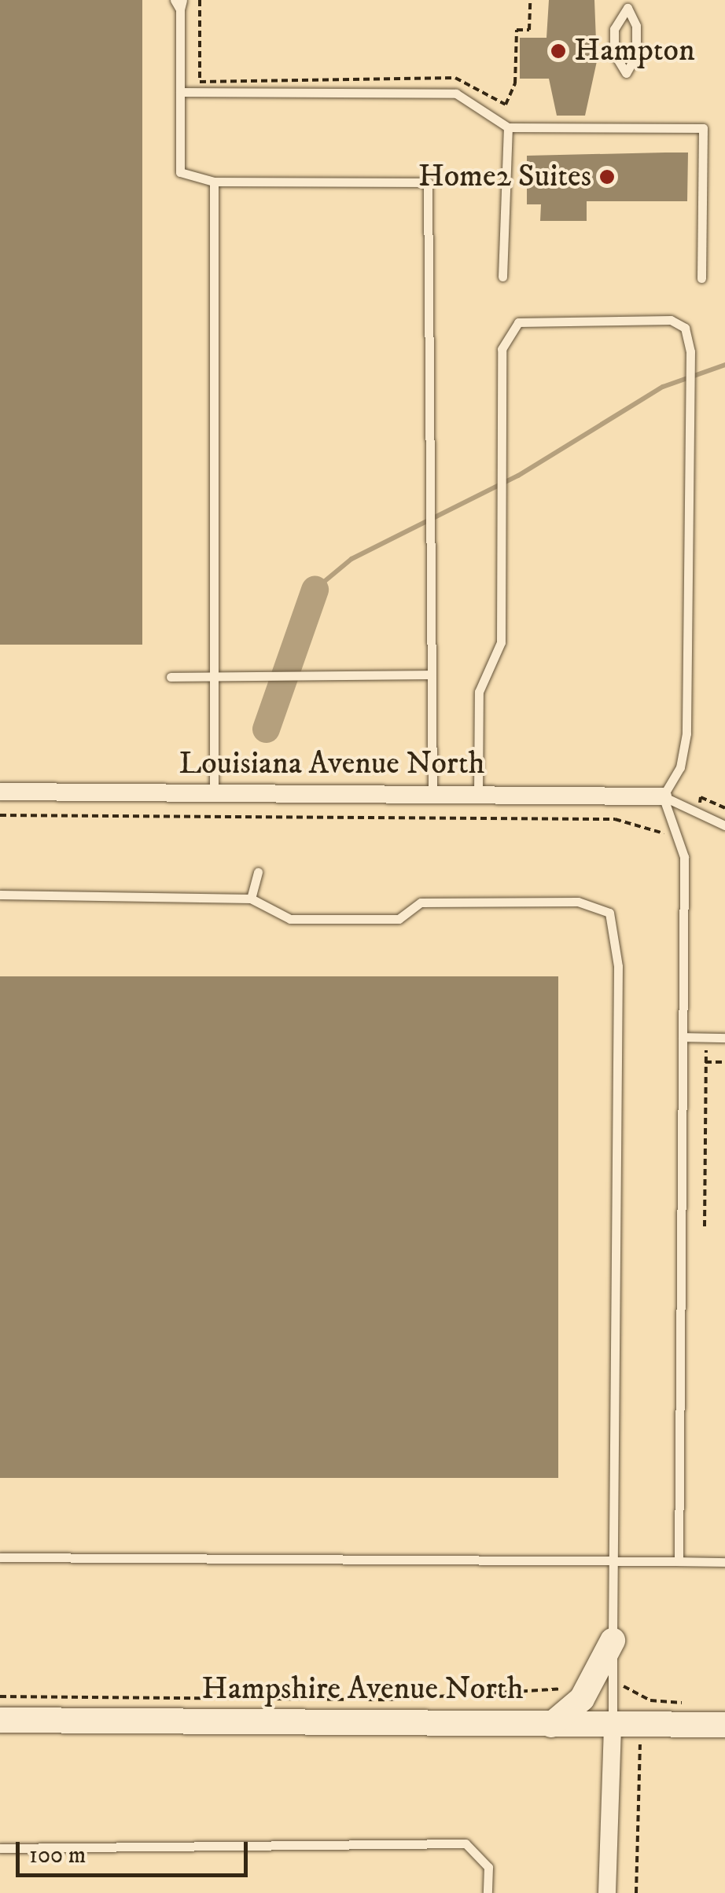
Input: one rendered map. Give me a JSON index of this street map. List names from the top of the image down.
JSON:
{
  "streets": {
    "street": ["Louisiana Avenue North", "Hampshire Avenue North"]
  },
  "places": ["Hampton", "Home2 Suites"],
  "scale_bar": "100 m"
}
